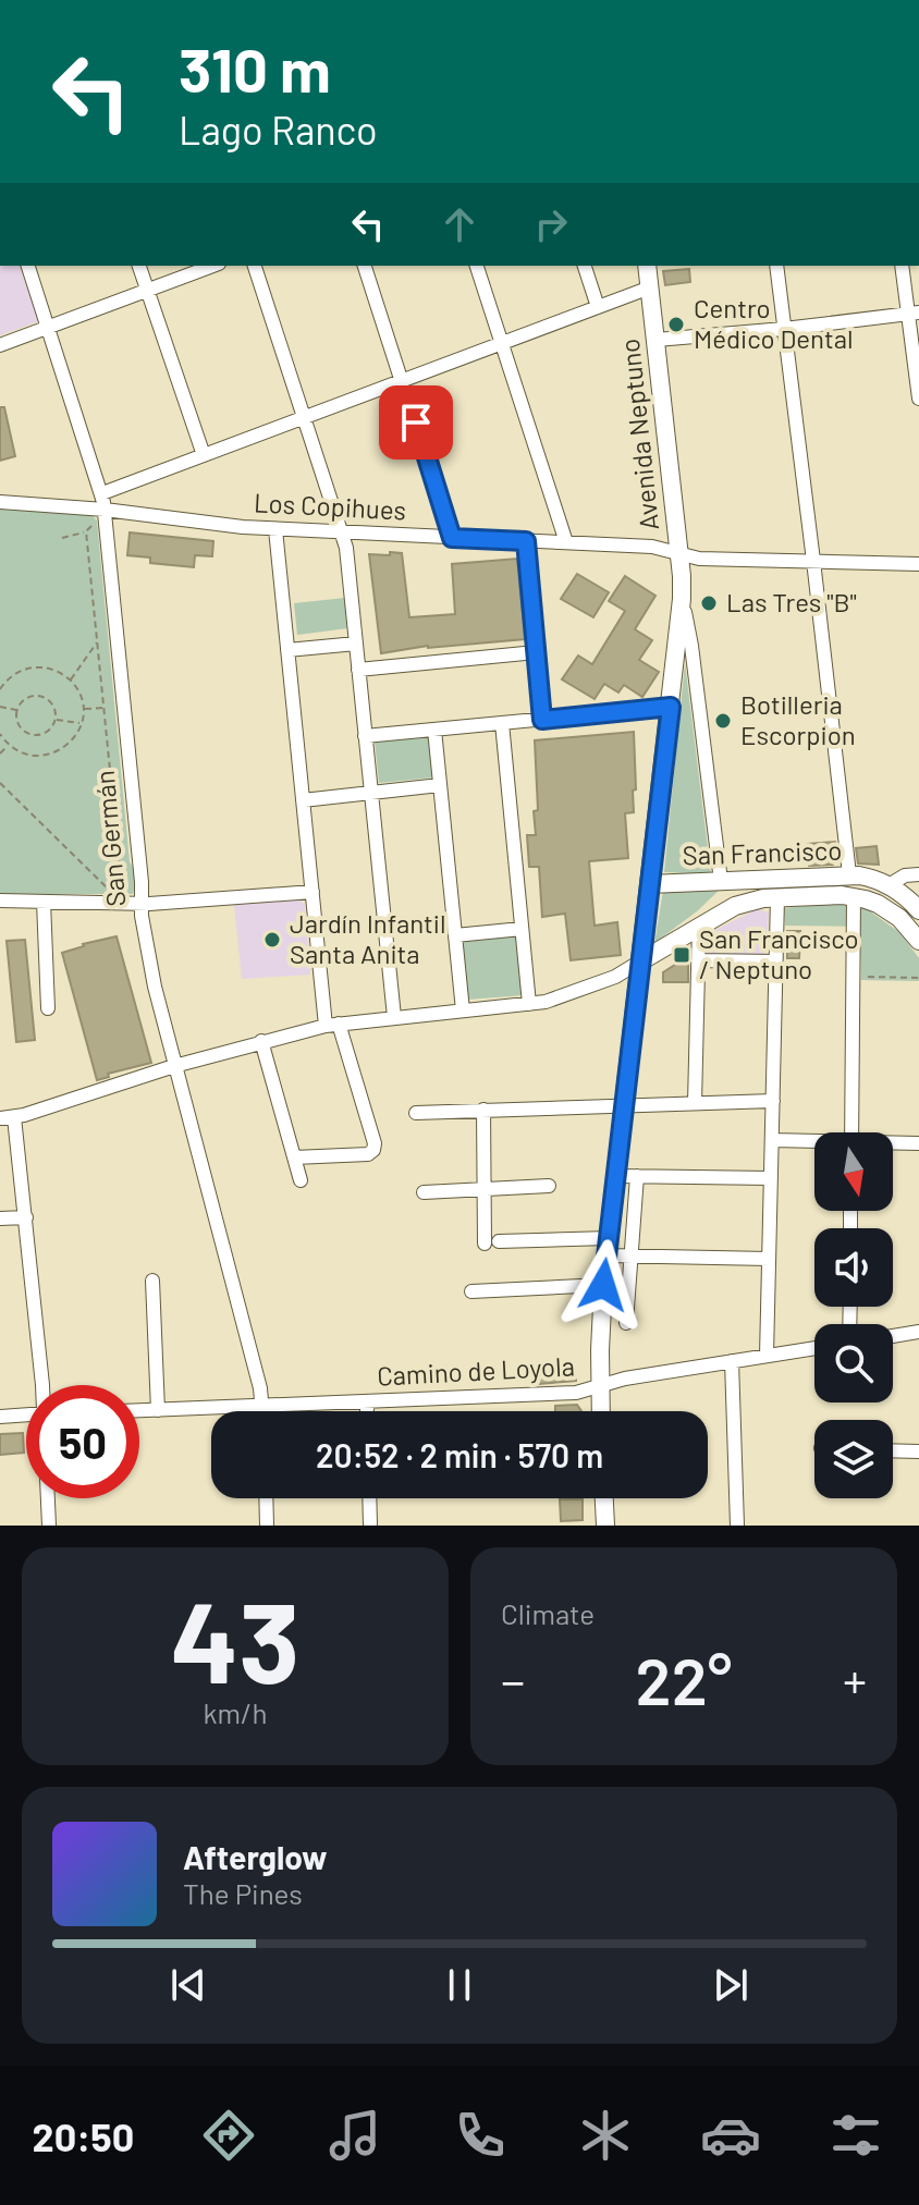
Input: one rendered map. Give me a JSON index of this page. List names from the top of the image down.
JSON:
{
  "streets": {
    "main road": ["Avenida Neptuno", "San Francisco"],
    "street": ["Los Copihues", "San Germán", "Camino de Loyola"]
  },
  "crossings": [
    ["Avenida Neptuno", "Los Copihues"],
    ["Avenida Neptuno", "San Francisco"],
    ["Avenida Neptuno", "Camino de Loyola"],
    ["Los Copihues", "San Germán"],
    ["San Germán", "Camino de Loyola"]
  ],
  "places": {
    "other": [
      "Centro Médico Dental",
      "Las Tres \"B\"",
      "Botilleria Escorpion",
      "Jardín Infantil Santa Anita"
    ],
    "transit": ["San Francisco / Neptuno"]
  },
  "north": "bottom",
  "page": {
    "turn": ["310 m", "Lago Ranco"],
    "limit": "50",
    "trip": "20:52 · 2 min · 570 m",
    "tile": [
      ["43", "km/h"],
      "Climate"
    ],
    "heat": ["−", "22°", "+"],
    "song": ["Afterglow", "The Pines"],
    "tabs": "20:50"
  }
}
